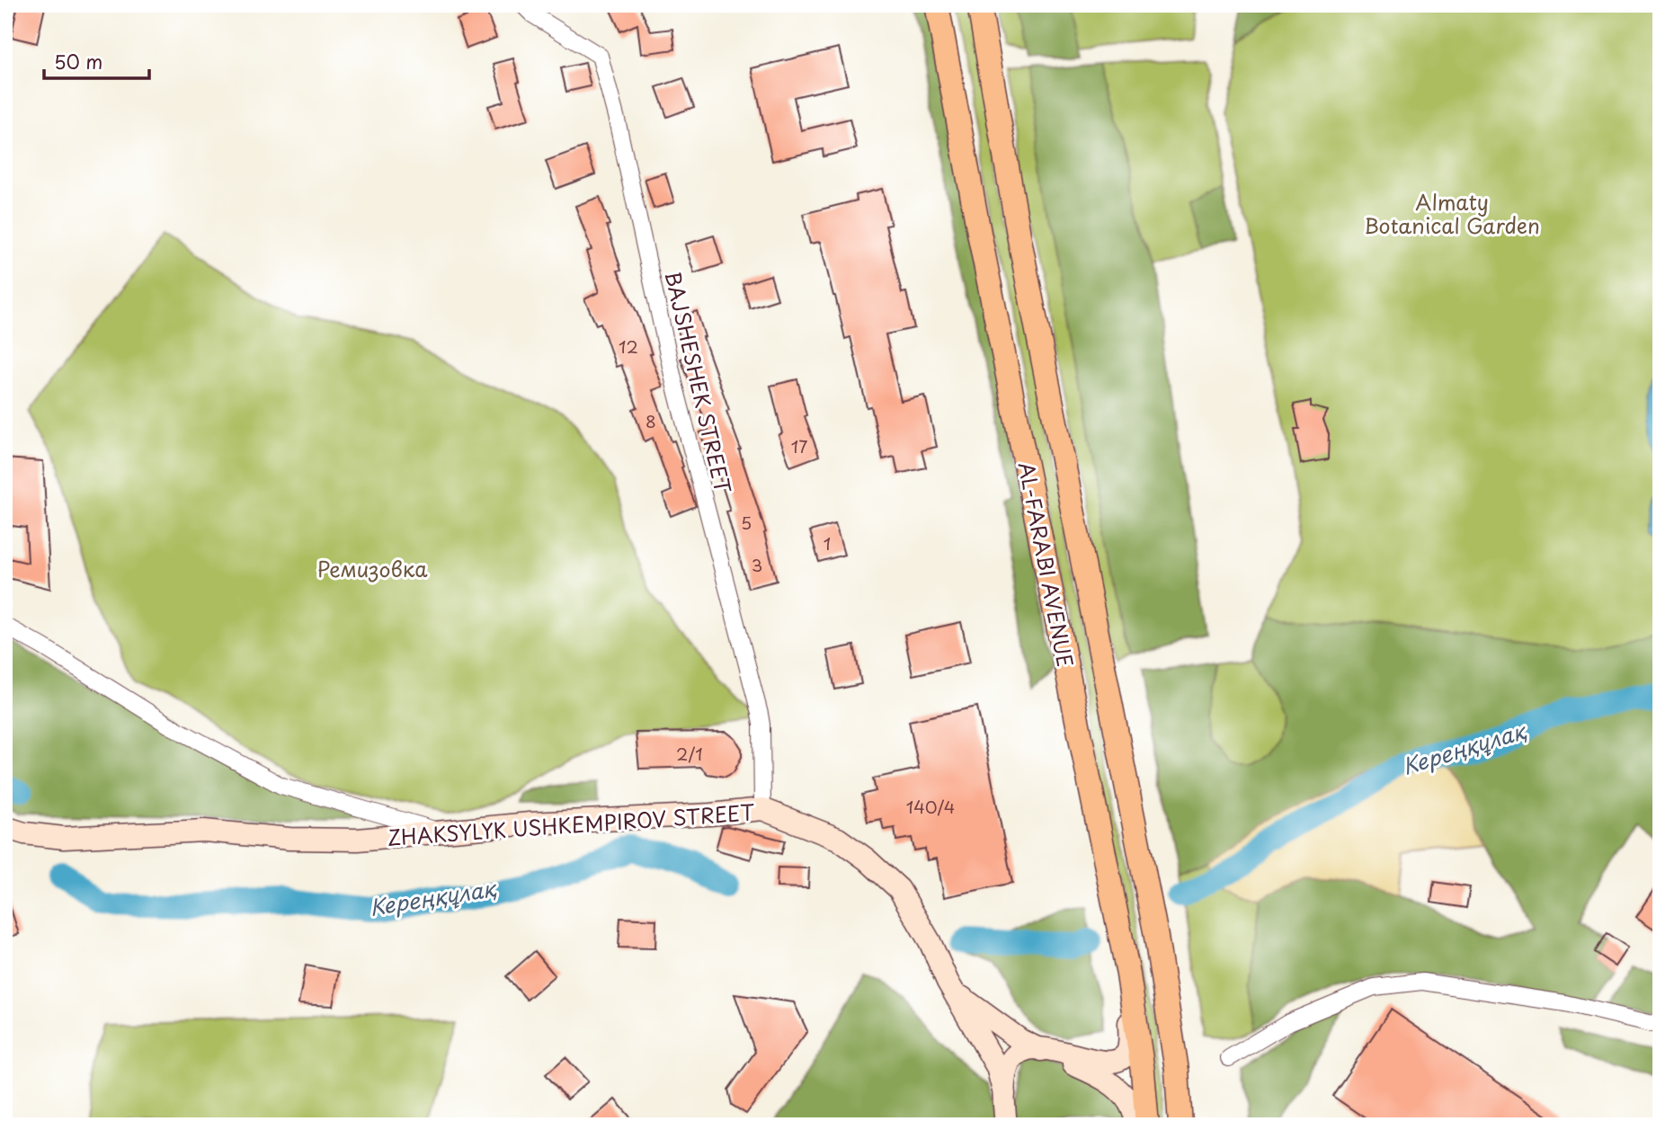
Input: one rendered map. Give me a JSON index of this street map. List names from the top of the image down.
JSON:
{
  "streets": {
    "main road": ["AL-FARABI AVENUE"],
    "street": ["BAJSHESHEK STREET", "ZHAKSYLYK USHKEMPIROV STREET"]
  },
  "crossings": [
    ["BAJSHESHEK STREET", "ZHAKSYLYK USHKEMPIROV STREET"]
  ],
  "water": ["Кереңқұлақ"],
  "parks": ["Almaty Botanical Garden", "Ремизовка"],
  "house_numbers": [
    "12",
    "8",
    "17",
    "5",
    "1",
    "3",
    "2/1",
    "140/4"
  ],
  "scale_bar": "50 m"
}
